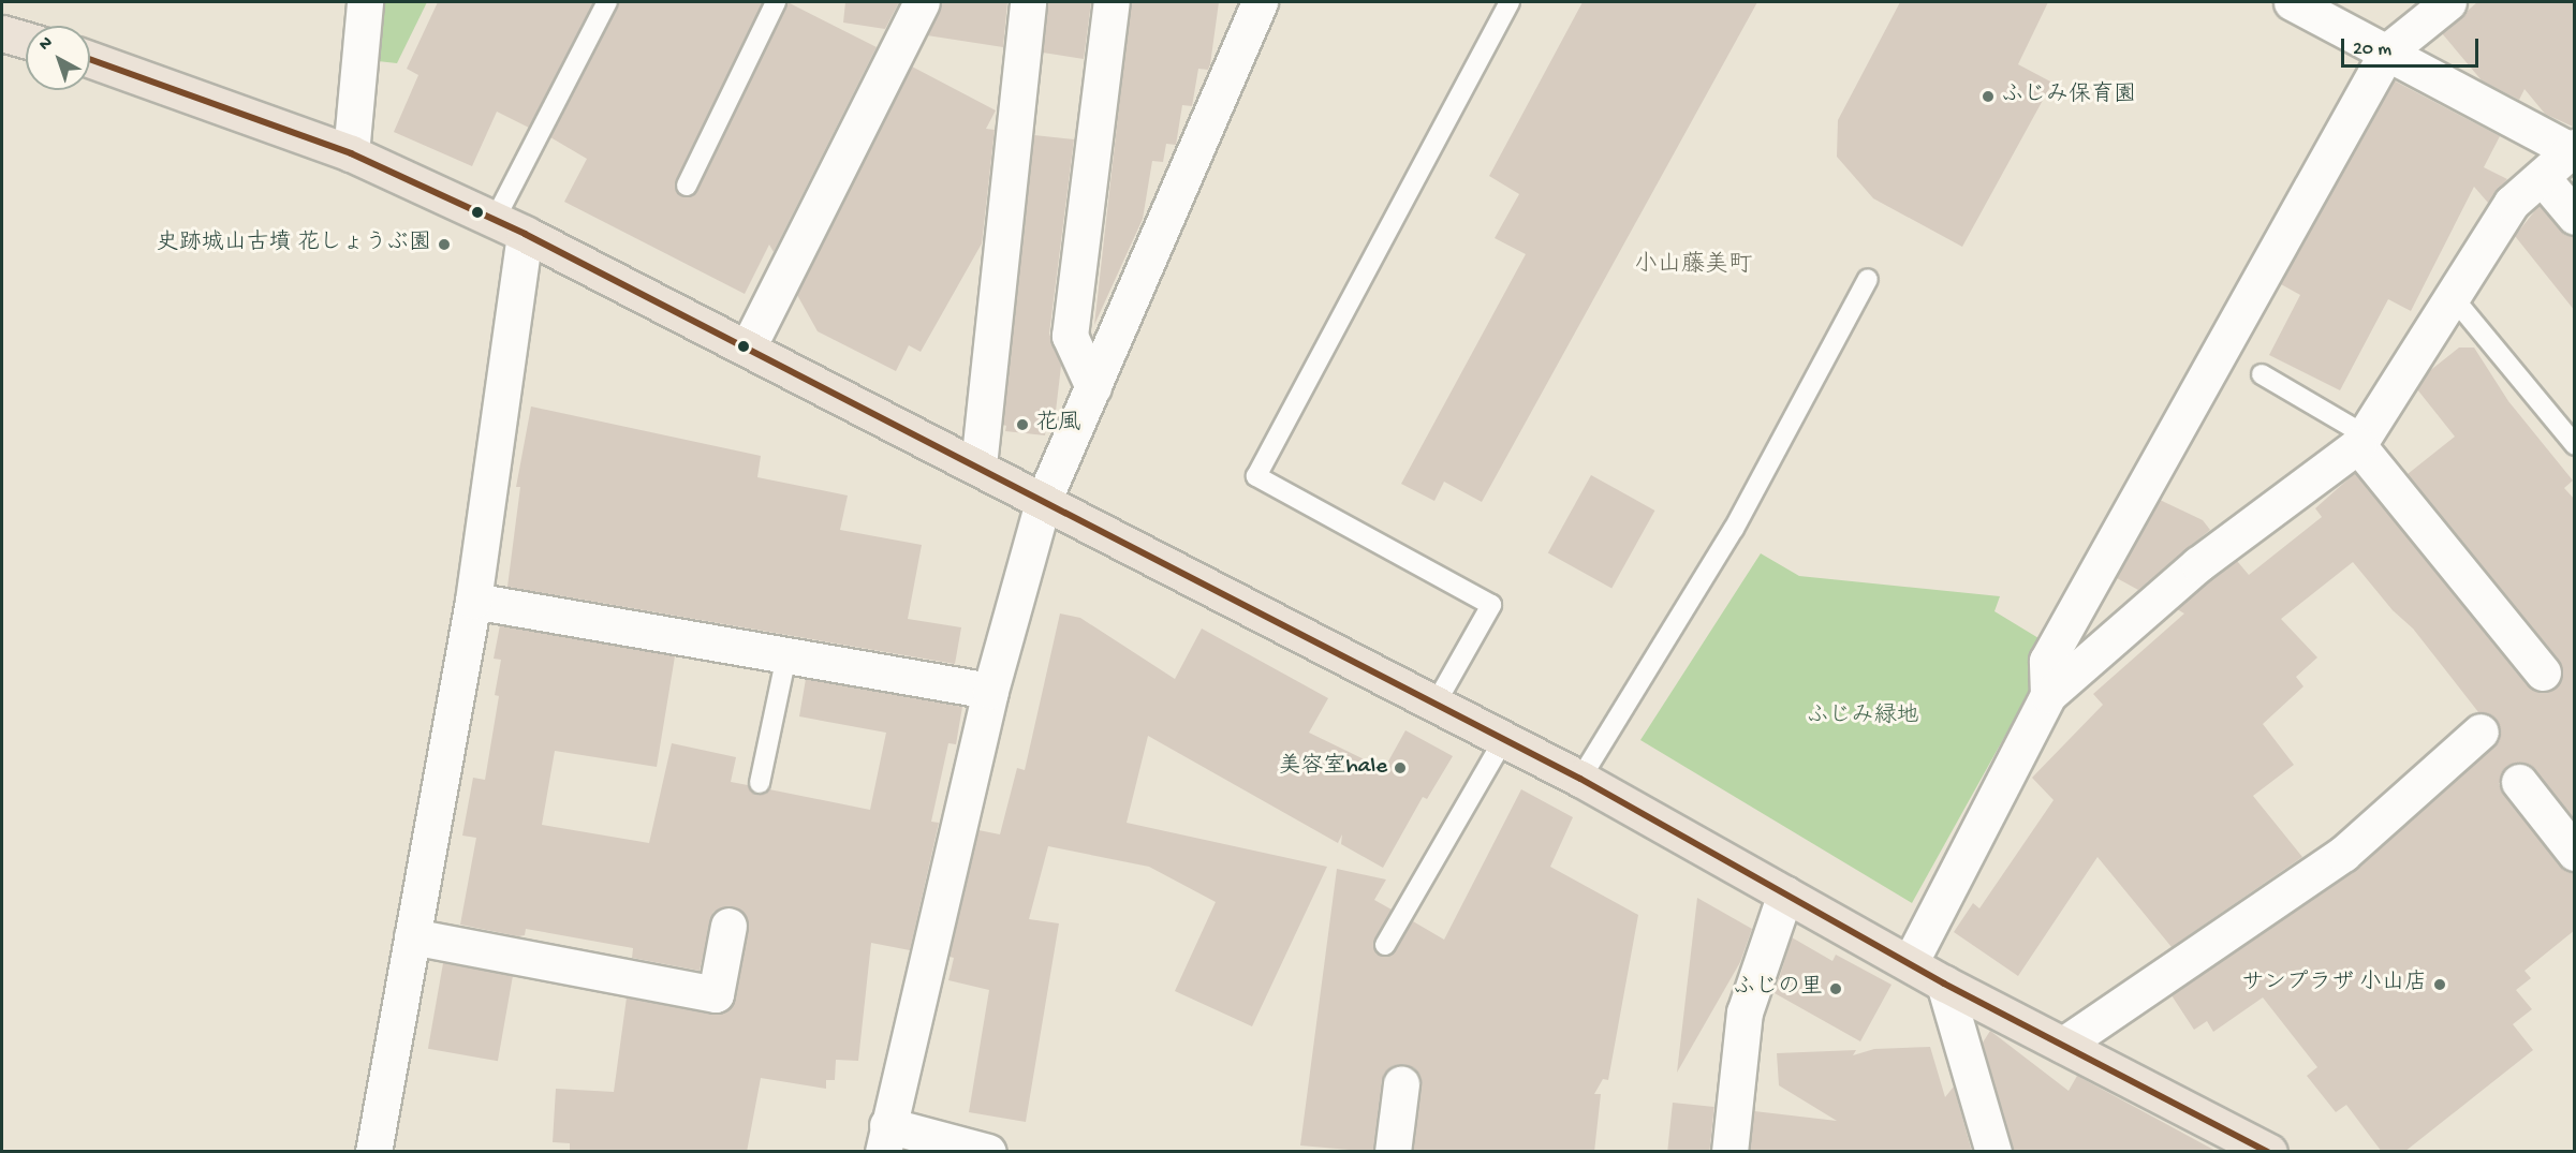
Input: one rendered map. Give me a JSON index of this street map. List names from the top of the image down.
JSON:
{
  "districts": ["小山藤美町"],
  "parks": ["ふじみ緑地"],
  "places": [
    "ふじみ保育園",
    "史跡城山古墳 花しょうぶ園",
    "花風",
    "美容室hale",
    "サンプラザ 小山店",
    "ふじの里"
  ],
  "scale_bar": "20 m",
  "north": "top left"
}
